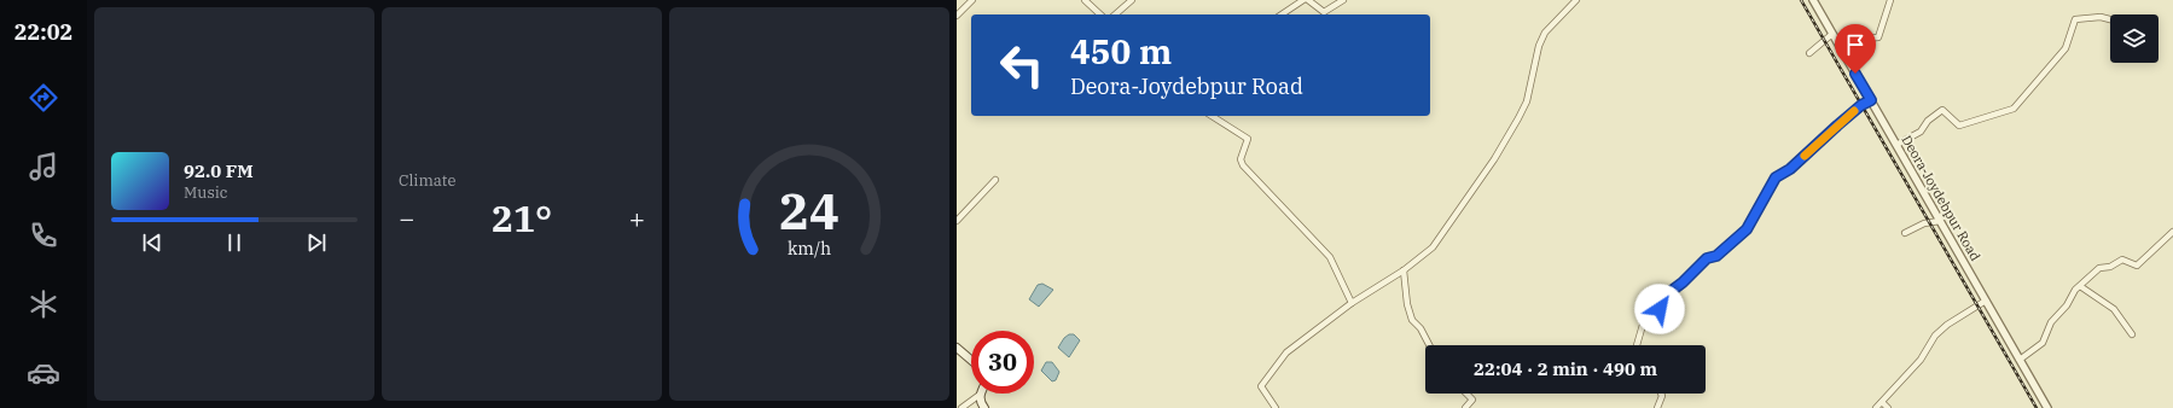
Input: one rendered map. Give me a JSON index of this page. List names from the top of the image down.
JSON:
{
  "streets": {
    "street": ["Deora-Joydebpur Road"]
  },
  "page": {
    "tabs": "22:02",
    "tile": "Climate",
    "turn": ["450 m", "Deora-Joydebpur Road"],
    "song": ["92.0 FM", "Music"],
    "heat": ["−", "21°", "+"],
    "limit": "30",
    "trip": "22:04 · 2 min · 490 m",
    "gauge": ["24", "km/h"]
  }
}
